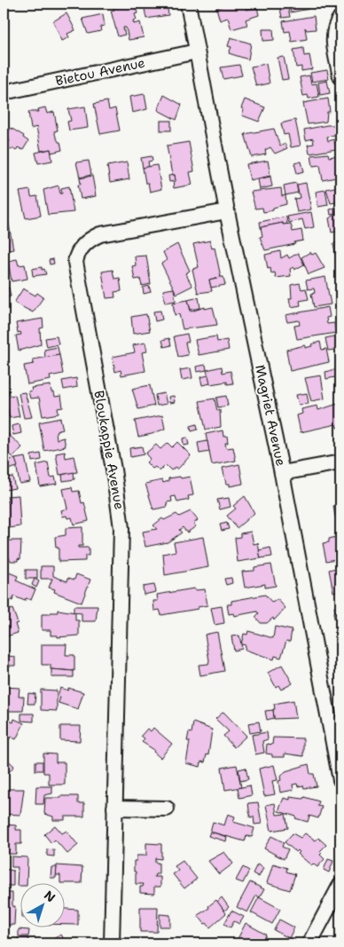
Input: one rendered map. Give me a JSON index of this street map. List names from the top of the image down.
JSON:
{
  "streets": {
    "street": ["Bietou Avenue", "Magriet Avenue", "Bloukappie Avenue"]
  },
  "crossings": [
    ["Bietou Avenue", "Magriet Avenue"],
    ["Magriet Avenue", "Bloukappie Avenue"]
  ],
  "north": "top right"
}
